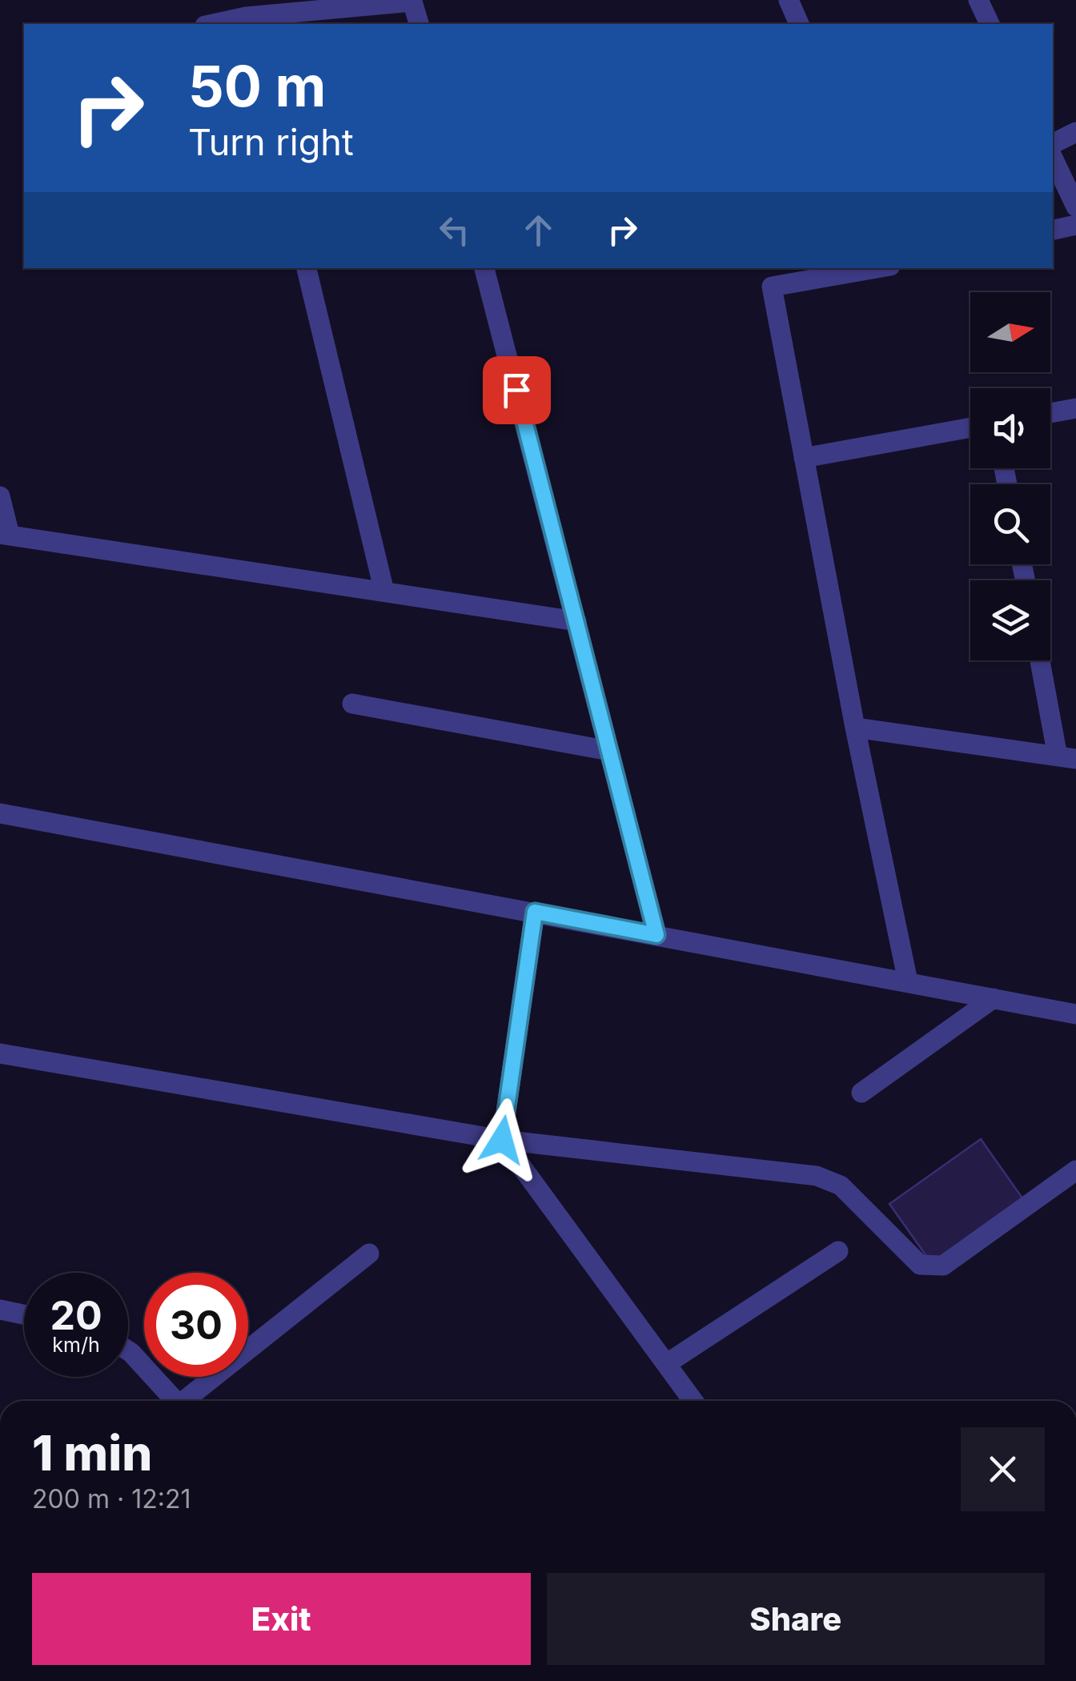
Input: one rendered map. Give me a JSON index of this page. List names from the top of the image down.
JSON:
{
  "north": "right",
  "page": {
    "turn": ["50 m", "Turn right"],
    "speed": "20 km/h",
    "limit": "30",
    "heading": ["1 min", "200 m · 12:21"],
    "buttons": ["Exit", "Share"]
  }
}
